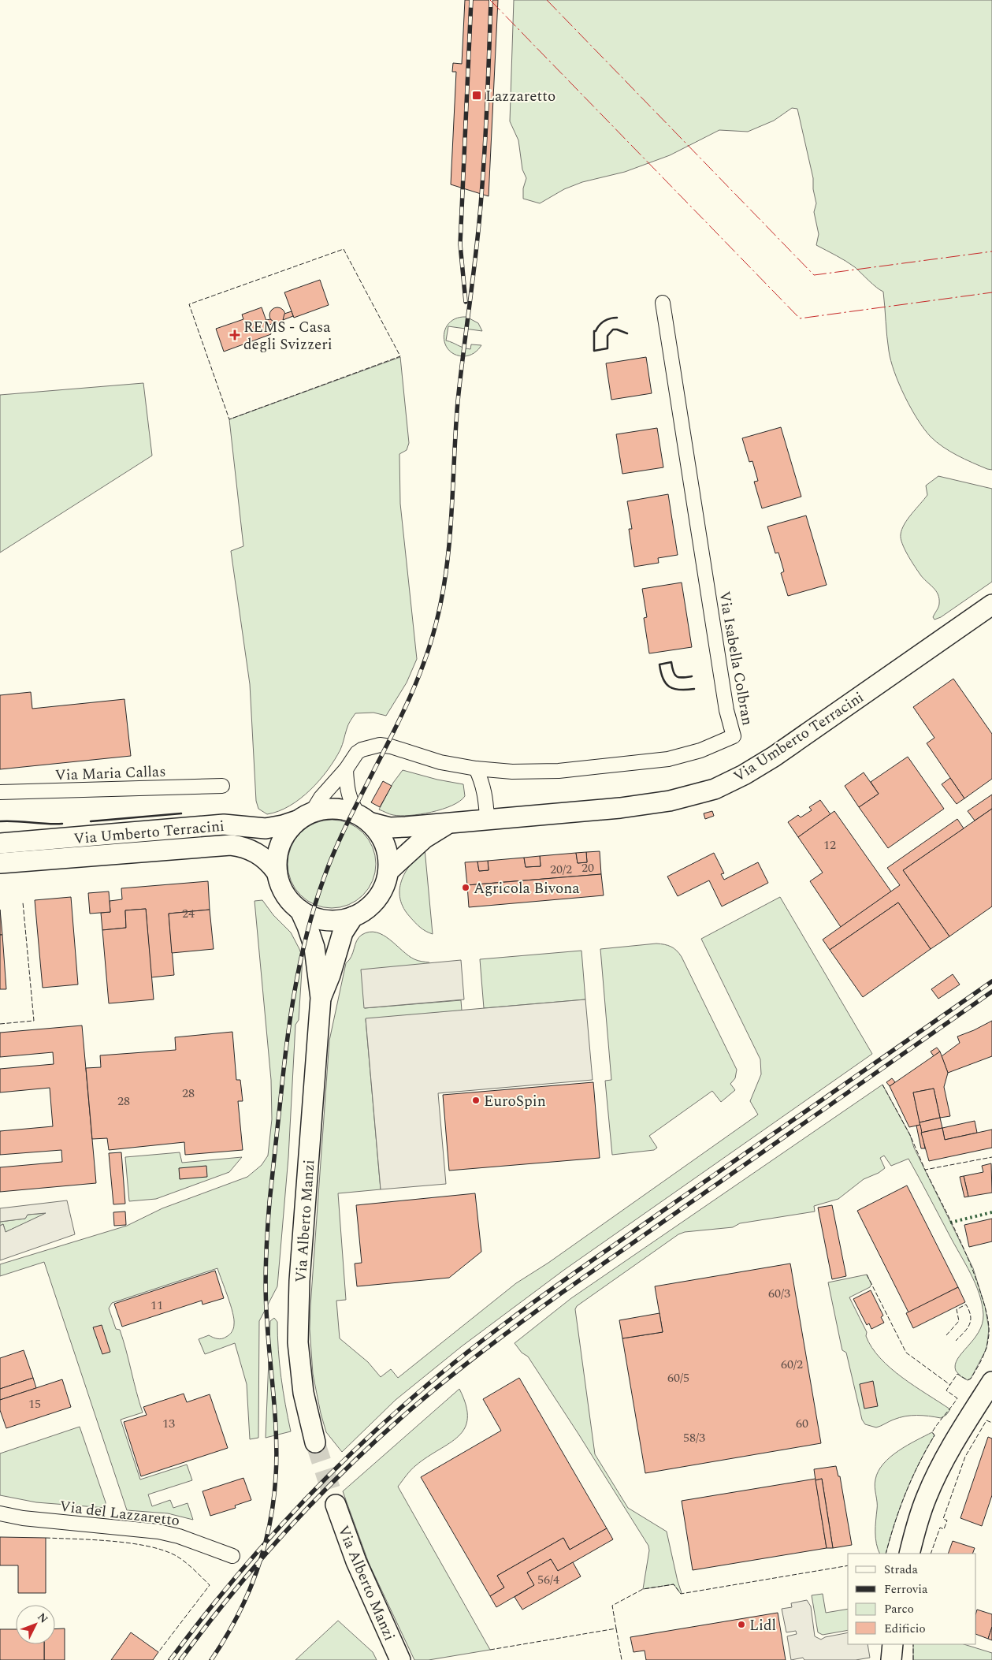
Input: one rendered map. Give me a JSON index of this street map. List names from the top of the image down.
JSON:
{
  "streets": {
    "main road": ["Via Umberto Terracini", "Via Alberto Manzi"],
    "street": ["Via Isabella Colbran", "Via Maria Callas", "Via del Lazzaretto"]
  },
  "crossings": [
    ["Via Isabella Colbran", "Via Umberto Terracini"],
    ["Via Isabella Colbran", "Via Alberto Manzi"],
    ["Via Umberto Terracini", "Via Alberto Manzi"]
  ],
  "places": {
    "transit": ["Lazzaretto"],
    "health": ["REMS - Casa degli Svizzeri"],
    "other": ["Agricola Bivona", "EuroSpin", "Lidl"]
  },
  "house_numbers": [
    "12",
    "20",
    "20/2",
    "24",
    "28",
    "28",
    "60/3",
    "11",
    "60/2",
    "60/5",
    "15",
    "13",
    "60",
    "58/3",
    "56/4"
  ],
  "legend": [
    "Strada",
    "Ferrovia",
    "Parco",
    "Edificio"
  ],
  "north": "top right"
}
